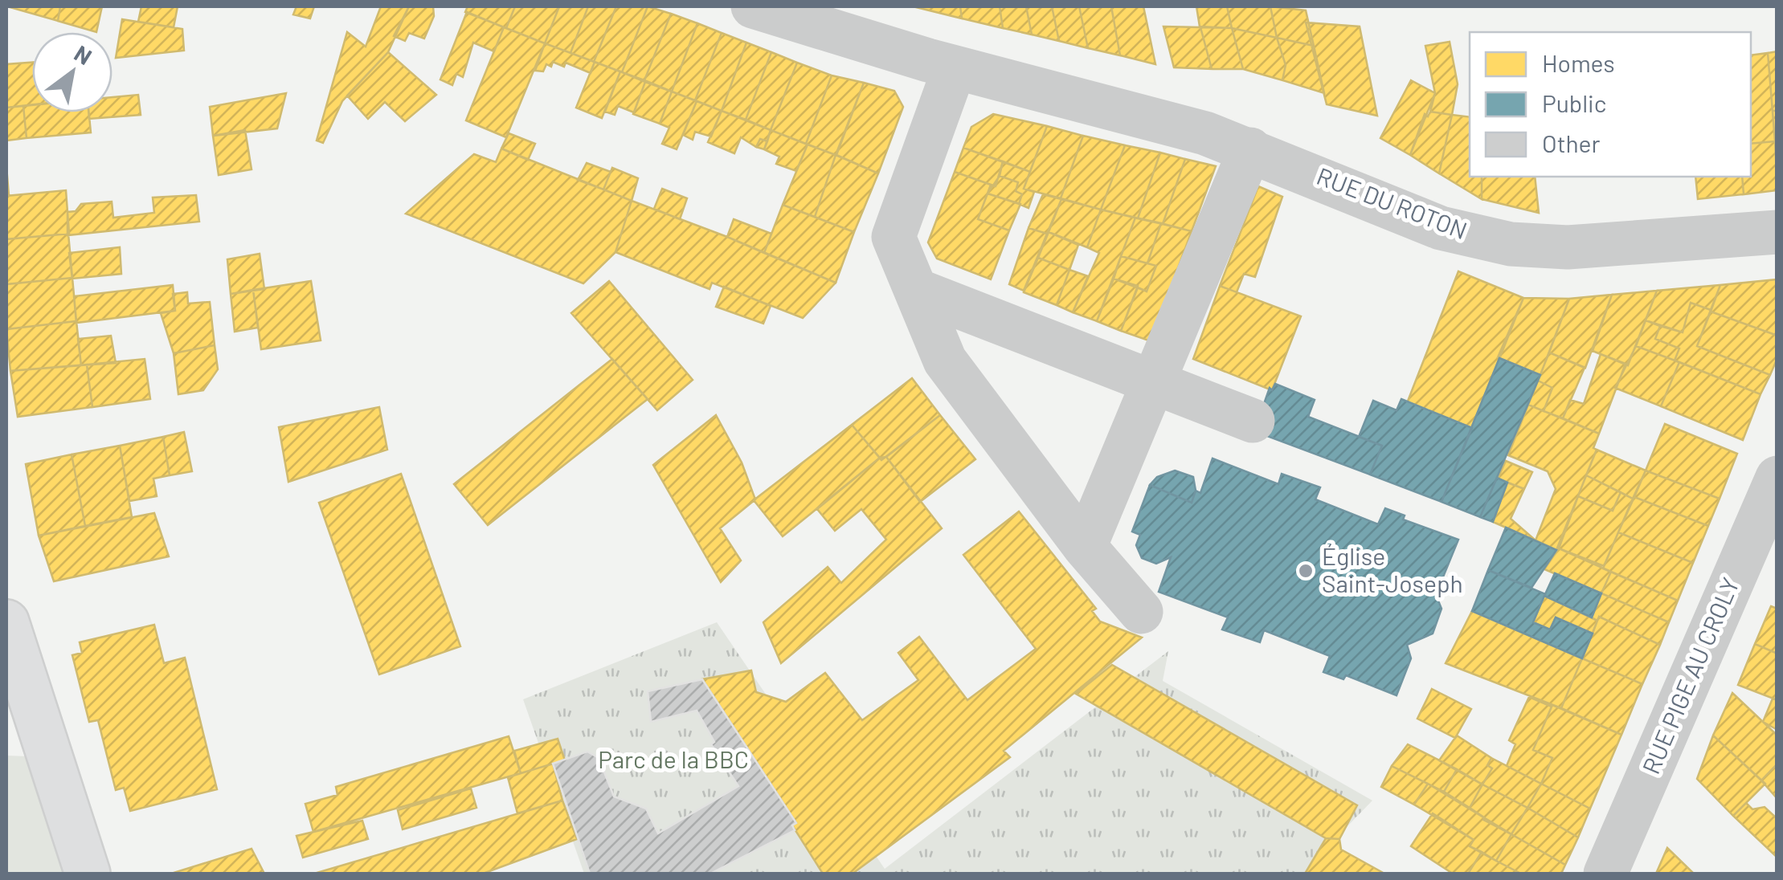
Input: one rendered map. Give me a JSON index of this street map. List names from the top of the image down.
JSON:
{
  "streets": {
    "street": ["RUE DU ROTON", "RUE PIGE AU CROLY"]
  },
  "parks": ["Parc de la BBC"],
  "places": ["Église Saint-Joseph"],
  "legend": ["Homes", "Public", "Other"],
  "north": "top right"
}
